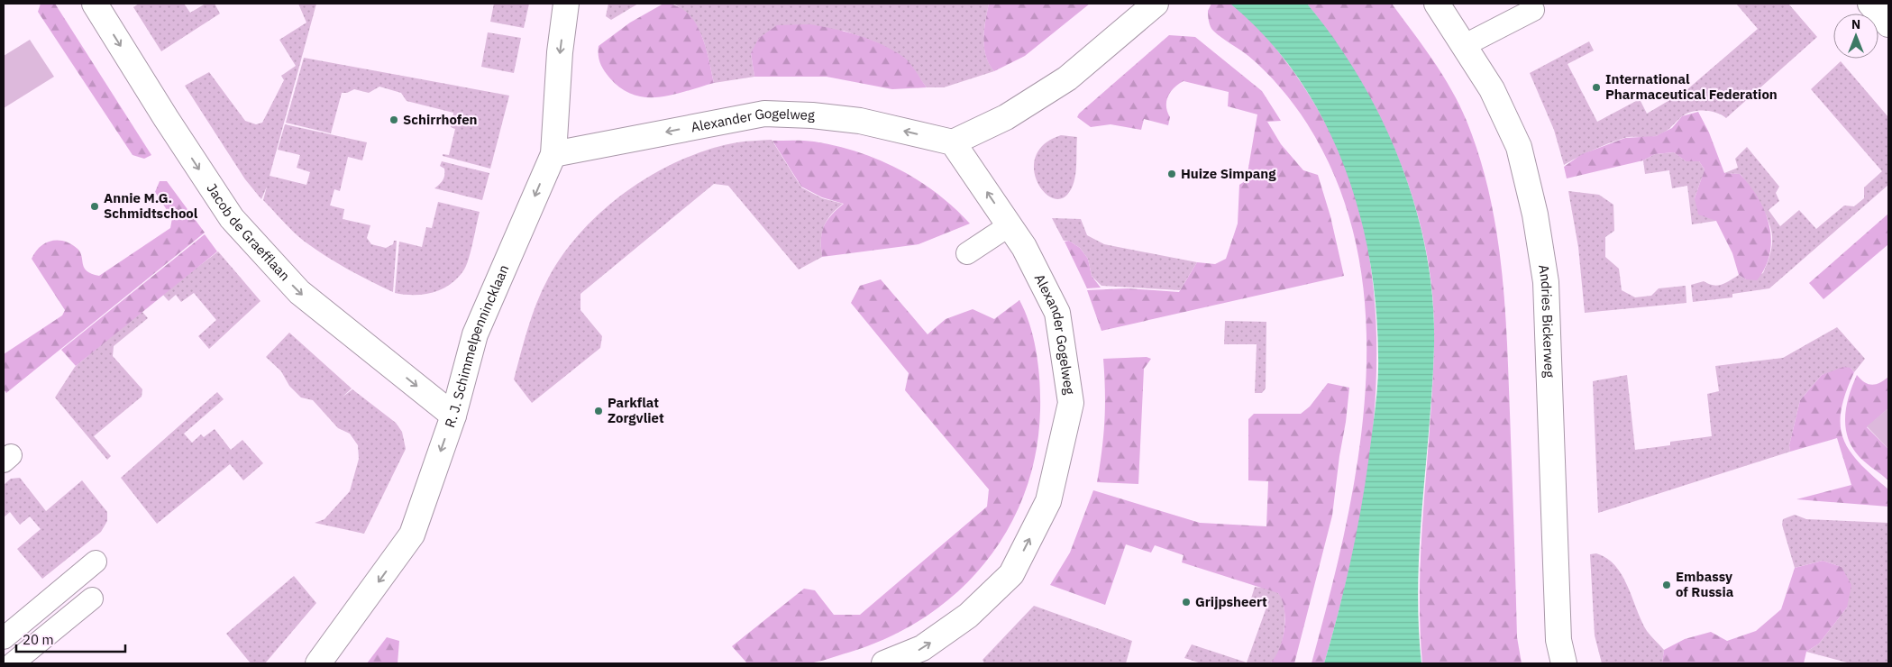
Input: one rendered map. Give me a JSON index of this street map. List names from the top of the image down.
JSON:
{
  "streets": {
    "street": [
      "Alexander Gogelweg",
      "Jacob de Graefflaan",
      "Andries Bickerweg",
      "R. J. Schimmelpennincklaan"
    ]
  },
  "crossings": [
    ["Alexander Gogelweg", "R. J. Schimmelpennincklaan"],
    ["Jacob de Graefflaan", "R. J. Schimmelpennincklaan"]
  ],
  "one_way": ["Jacob de Graefflaan", "R. J. Schimmelpennincklaan"],
  "places": [
    "International Pharmaceutical Federation",
    "Schirrhofen",
    "Huize Simpang",
    "Annie M.G. Schmidtschool",
    "Parkflat Zorgvliet",
    "Embassy of Russia",
    "Grijpsheert"
  ],
  "scale_bar": "20 m",
  "north": "top"
}
